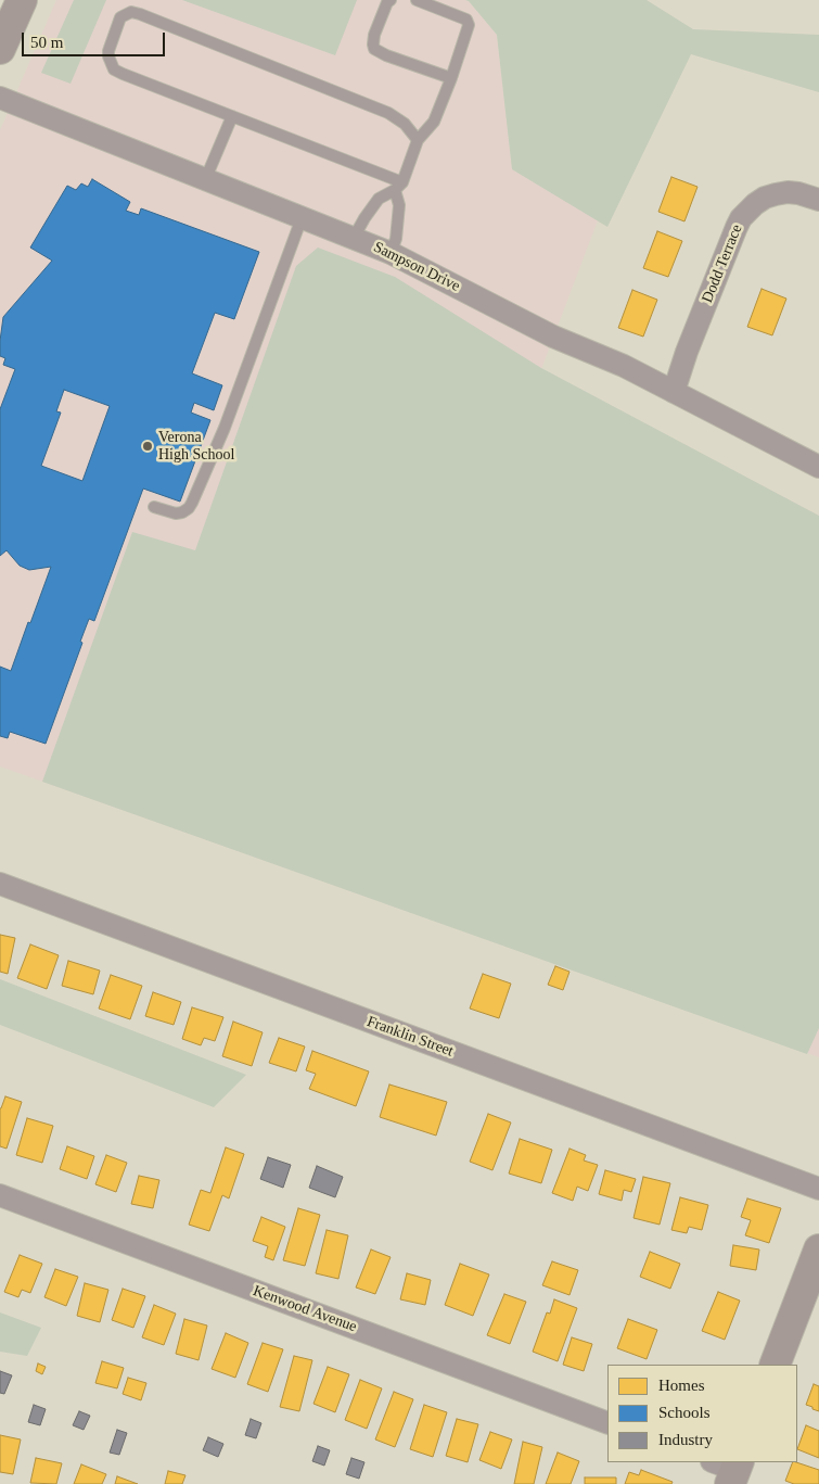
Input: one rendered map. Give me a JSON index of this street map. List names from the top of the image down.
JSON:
{
  "streets": {
    "street": [
      "Dodd Terrace",
      "Sampson Drive",
      "Franklin Street",
      "Kenwood Avenue"
    ]
  },
  "crossings": [
    ["Dodd Terrace", "Sampson Drive"]
  ],
  "places": ["Verona High School"],
  "legend": ["Homes", "Schools", "Industry"],
  "scale_bar": "50 m"
}
